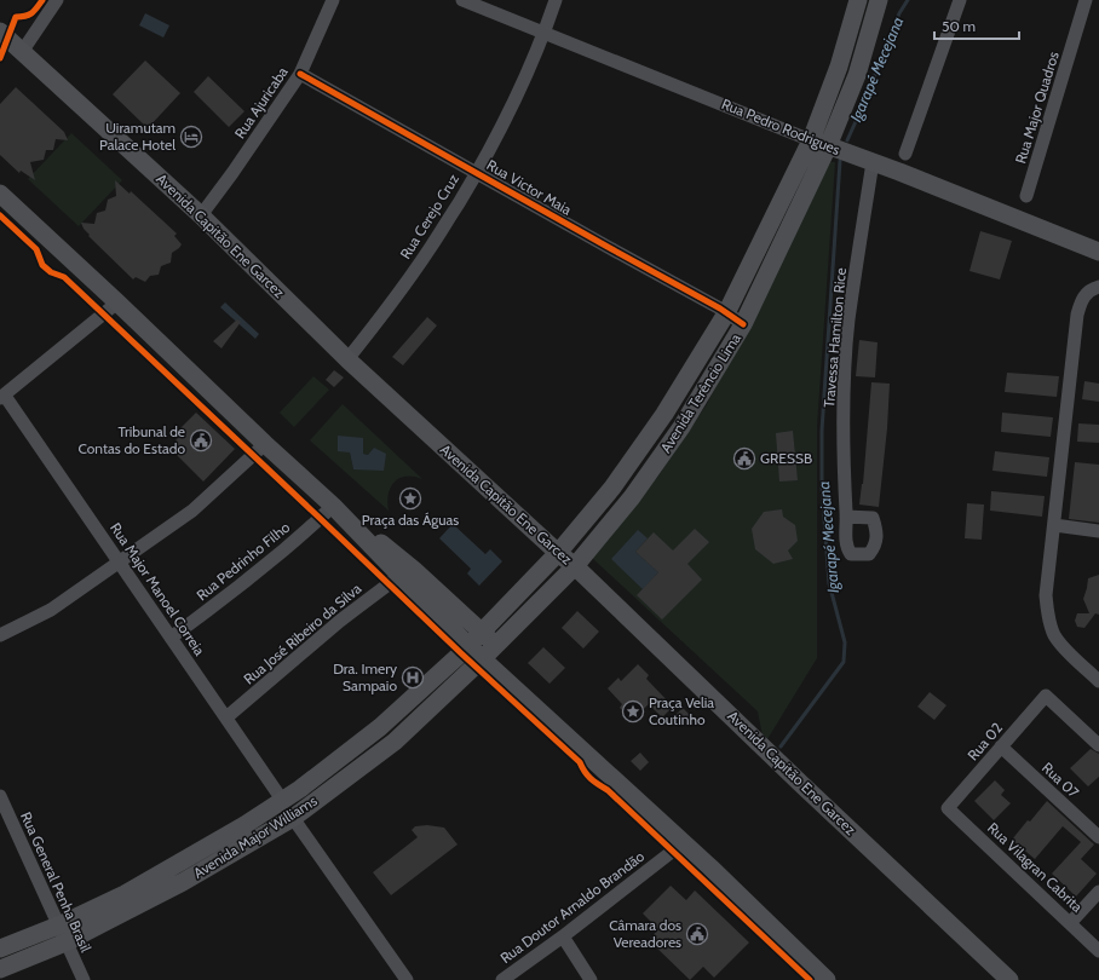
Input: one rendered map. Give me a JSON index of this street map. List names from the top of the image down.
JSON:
{
  "streets": {
    "main road": [
      "Rua Pedro Rodrigues",
      "Avenida Capitão Ene Garcez",
      "Avenida Terêncio Lima",
      "Avenida Major Williams"
    ],
    "street": [
      "Rua Ajuricaba",
      "Rua Major Quadros",
      "Rua Victor Maia",
      "Rua Cerejo Cruz",
      "Travessa Hamilton Rice",
      "Rua Pedrinho Filho",
      "Rua Major Manoel Correia",
      "Rua José Ribeiro da Silva",
      "Rua 02",
      "Rua 07",
      "Rua Vilagran Cabrita",
      "Rua General Penha Brasil",
      "Rua Doutor Arnaldo Brandão"
    ]
  },
  "crossings": [
    ["Rua Ajuricaba", "Rua Victor Maia"],
    ["Rua Ajuricaba", "Avenida Capitão Ene Garcez"],
    ["Rua Pedro Rodrigues", "Rua Cerejo Cruz"],
    ["Rua Pedro Rodrigues", "Travessa Hamilton Rice"],
    ["Rua Pedro Rodrigues", "Avenida Terêncio Lima"],
    ["Rua Victor Maia", "Rua Cerejo Cruz"],
    ["Rua Victor Maia", "Avenida Terêncio Lima"],
    ["Rua Cerejo Cruz", "Avenida Capitão Ene Garcez"],
    ["Avenida Capitão Ene Garcez", "Avenida Terêncio Lima"],
    ["Avenida Terêncio Lima", "Avenida Major Williams"],
    ["Rua Pedrinho Filho", "Rua Major Manoel Correia"],
    ["Rua Major Manoel Correia", "Rua José Ribeiro da Silva"],
    ["Rua Major Manoel Correia", "Avenida Major Williams"],
    ["Rua 02", "Rua 07"],
    ["Rua 02", "Rua Vilagran Cabrita"],
    ["Avenida Major Williams", "Rua General Penha Brasil"]
  ],
  "water": ["Igarapé Mecejana"],
  "places": {
    "hotel": ["Uiramutam Palace Hotel"],
    "public building": ["Tribunal de Contas do Estado", "GRESSB", "Câmara dos Vereadores"],
    "place": ["Praça das Águas", "Praça Velia Coutinho"],
    "hospital": ["Dra. Imery Sampaio"]
  },
  "scale_bar": "50 m"
}
